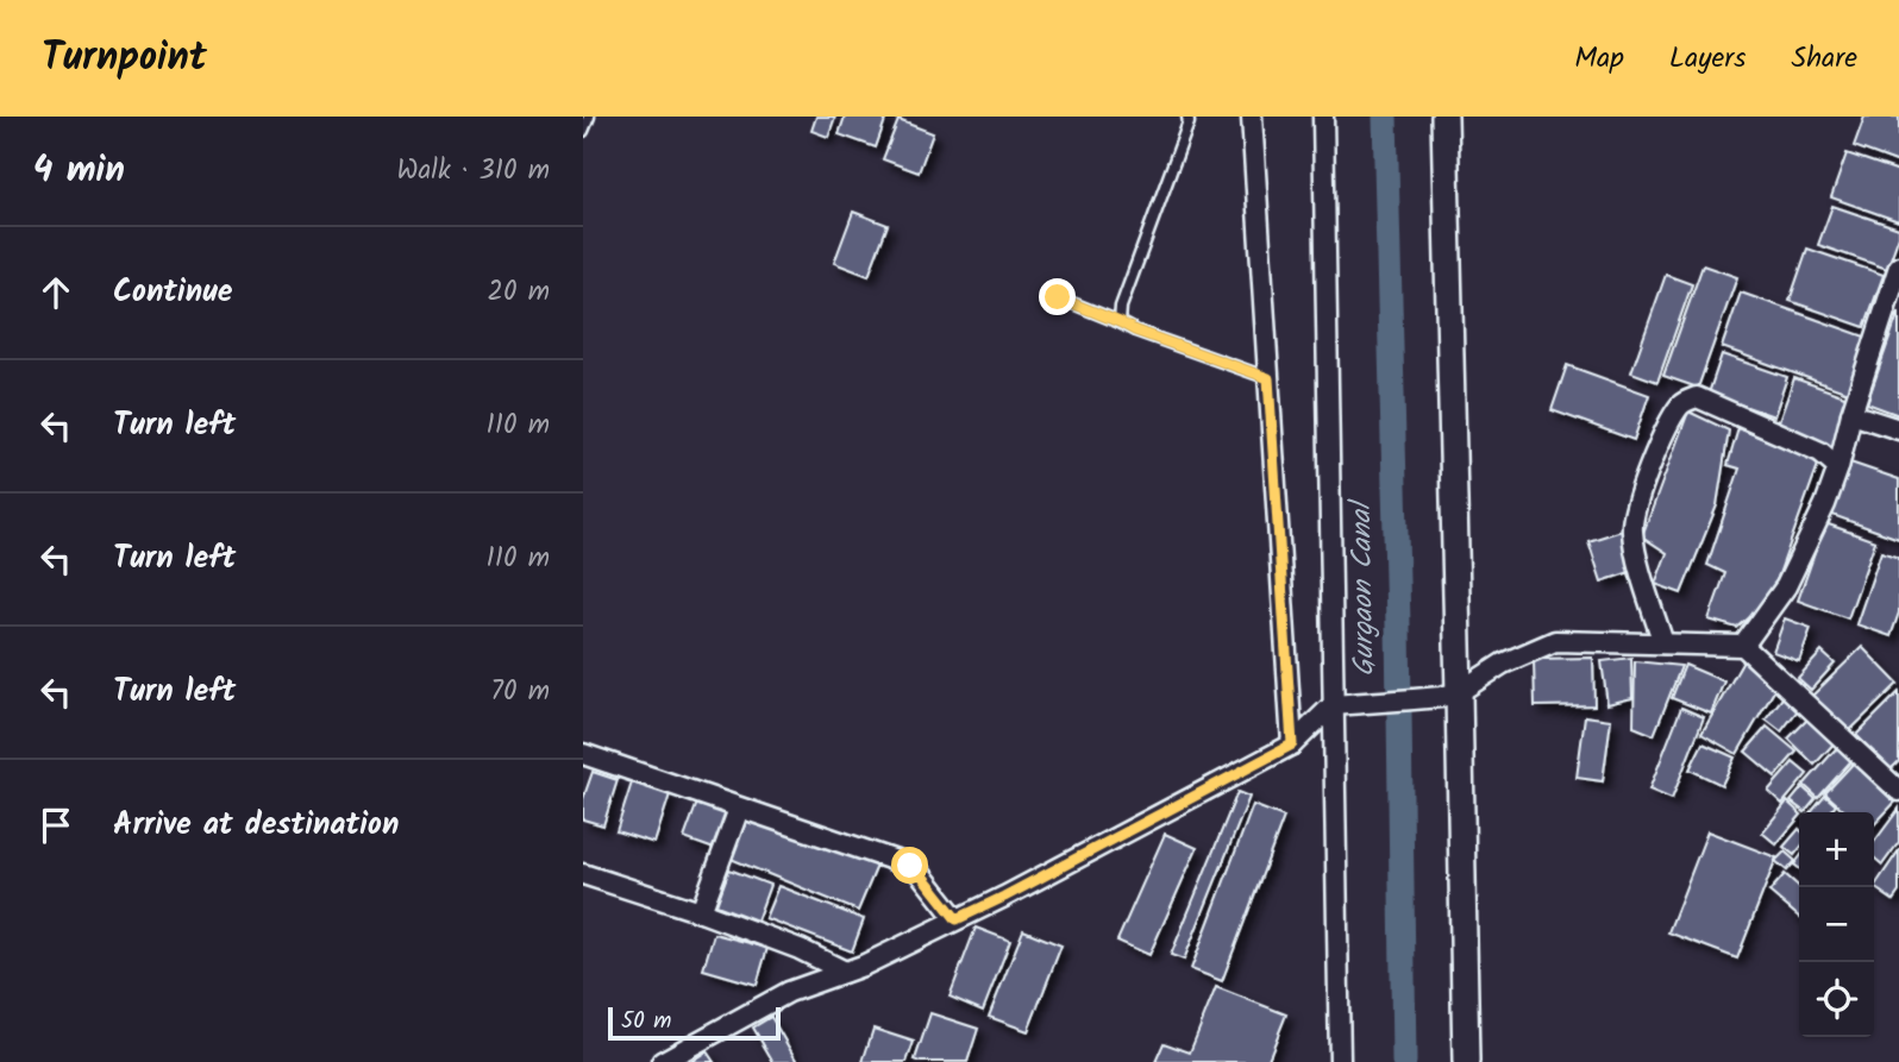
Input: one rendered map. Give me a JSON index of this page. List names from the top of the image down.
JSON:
{
  "water": ["Gurgaon Canal"],
  "scale_bar": "50 m",
  "page": {
    "header": "Turnpoint",
    "nav": ["Map", "Layers", "Share"],
    "heading": ["4 min", "Walk · 310 m"],
    "list": [
      ["Continue", "20 m"],
      ["Turn left", "110 m"],
      ["Turn left", "110 m"],
      ["Turn left", "70 m"],
      "Arrive at destination"
    ],
    "map_buttons": ["+", "−"],
    "scale": "50 m"
  }
}
